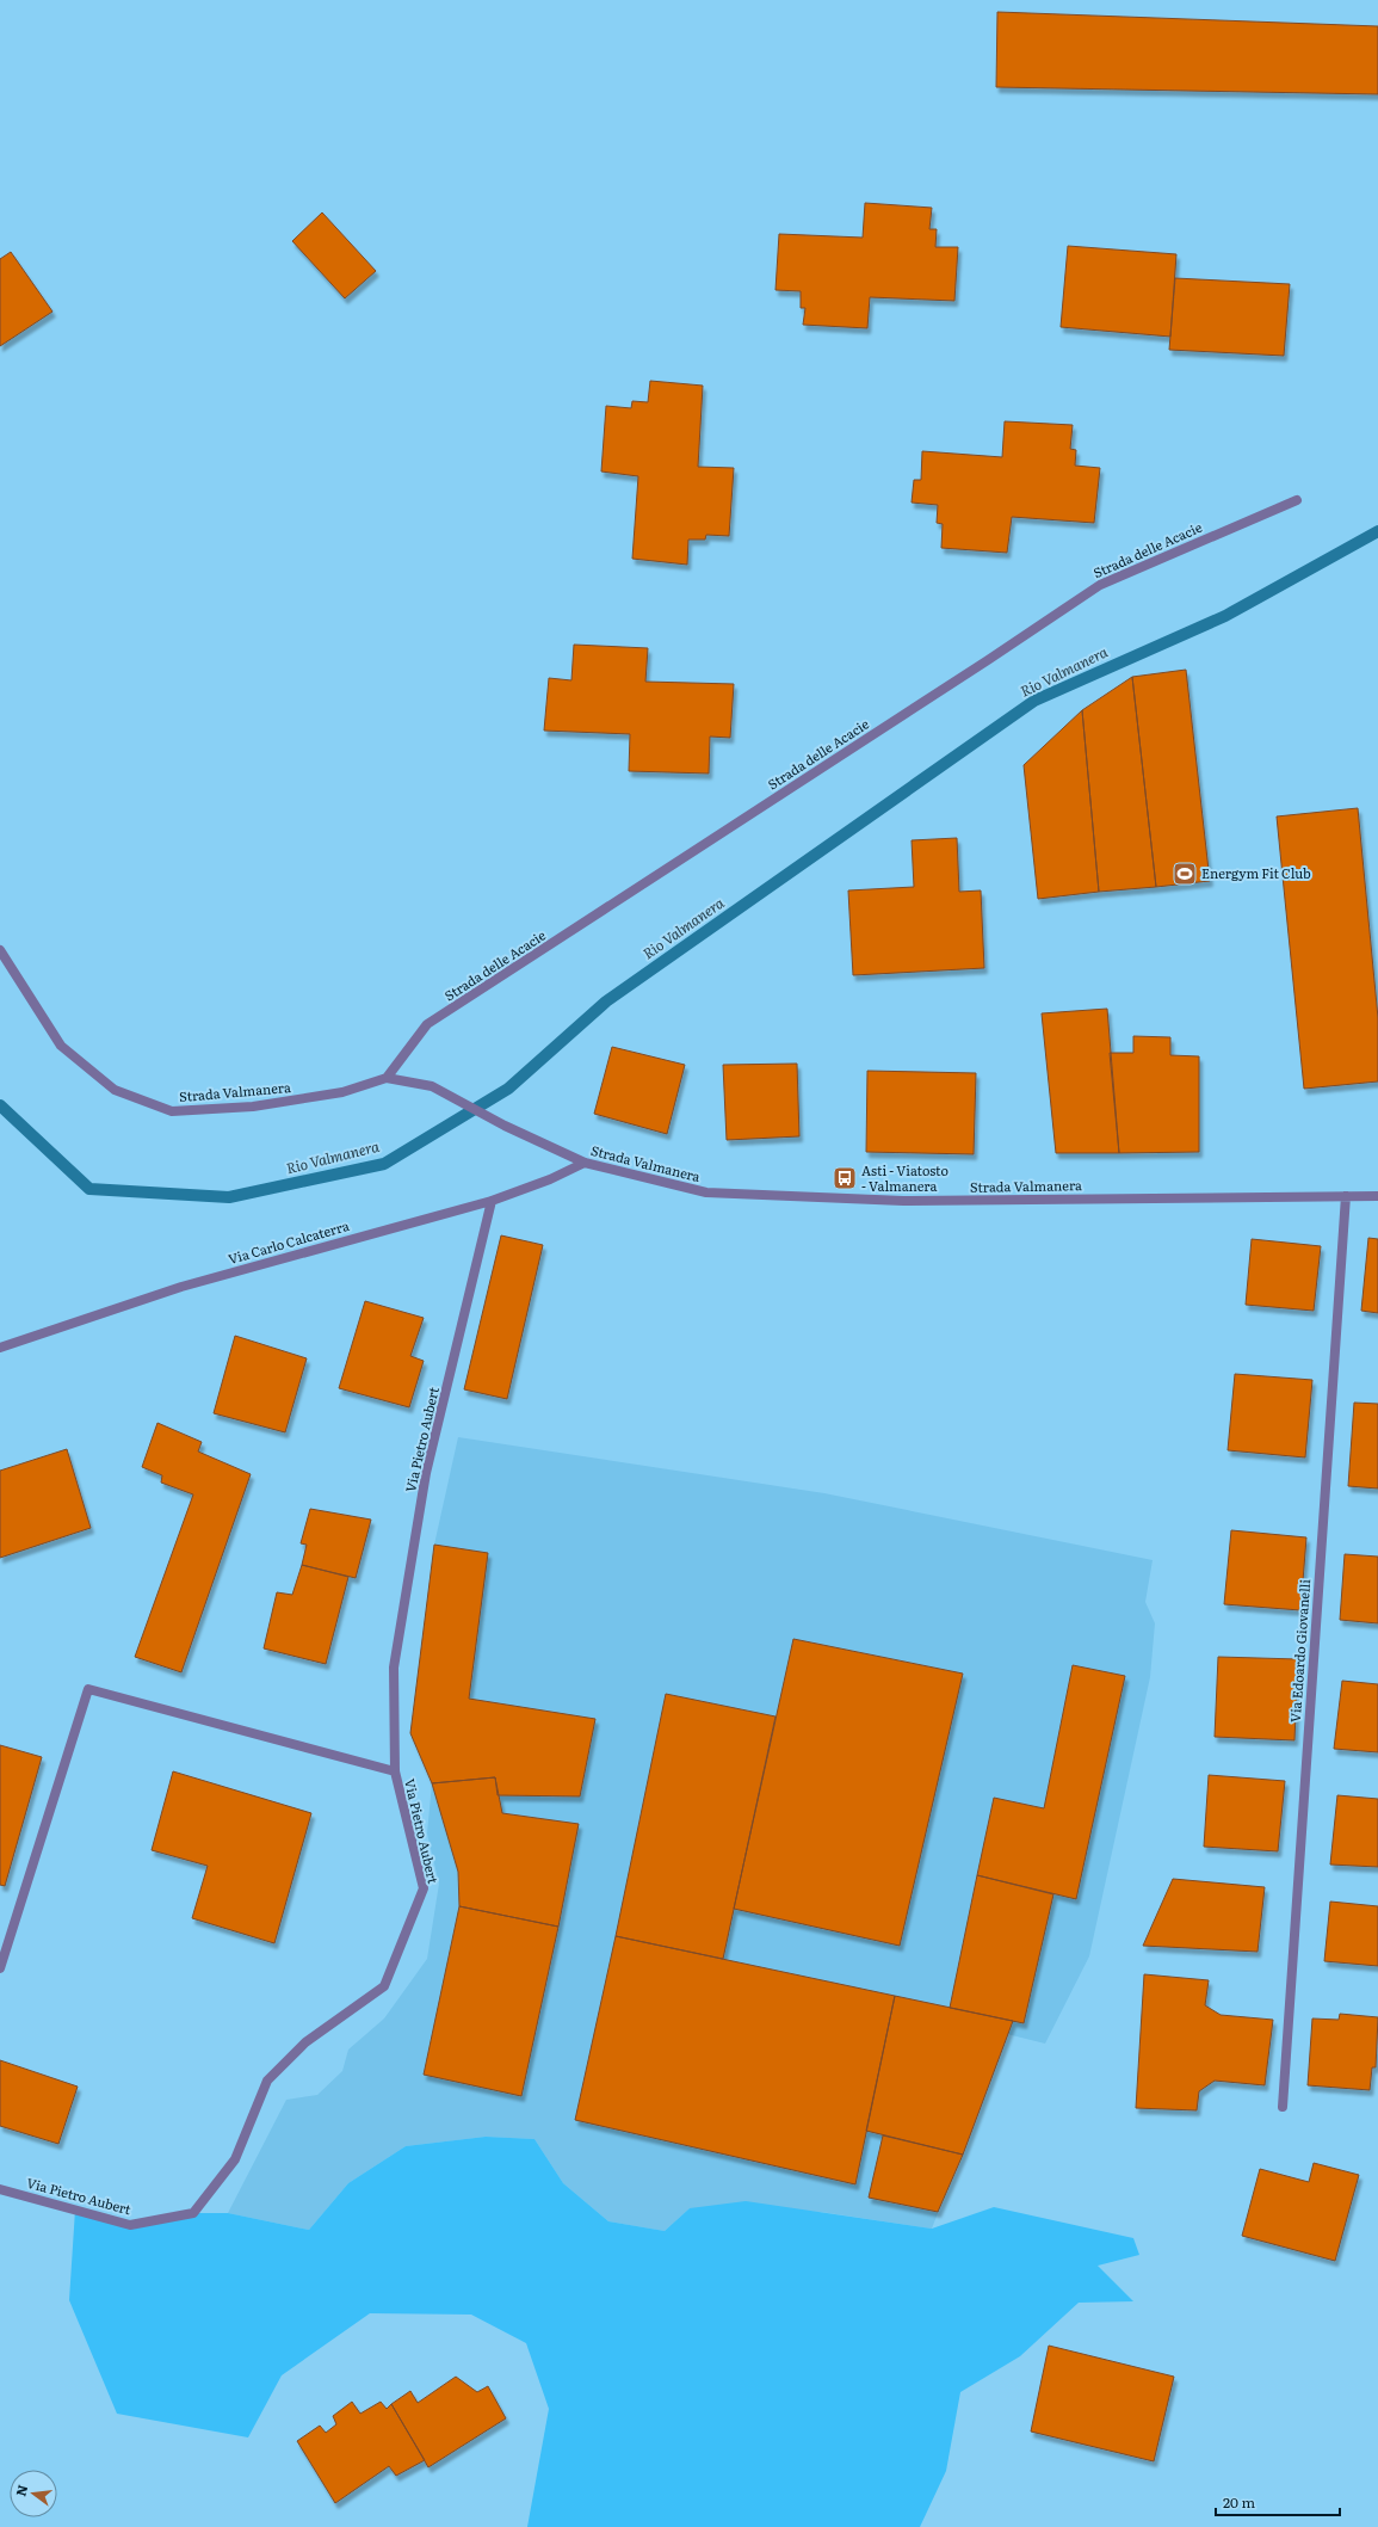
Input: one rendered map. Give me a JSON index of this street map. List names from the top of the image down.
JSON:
{
  "streets": {
    "street": [
      "Strada delle Acacie",
      "Strada Valmanera",
      "Via Carlo Calcaterra",
      "Via Pietro Aubert",
      "Via Edoardo Giovanelli"
    ]
  },
  "crossings": [
    ["Strada delle Acacie", "Strada Valmanera"],
    ["Strada Valmanera", "Via Carlo Calcaterra"],
    ["Strada Valmanera", "Via Edoardo Giovanelli"],
    ["Via Carlo Calcaterra", "Via Pietro Aubert"]
  ],
  "water": ["Rio Valmanera"],
  "places": {
    "sports": ["Energym Fit Club"],
    "bus stop": ["Asti - Viatosto - Valmanera"]
  },
  "scale_bar": "20 m",
  "north": "left"
}
